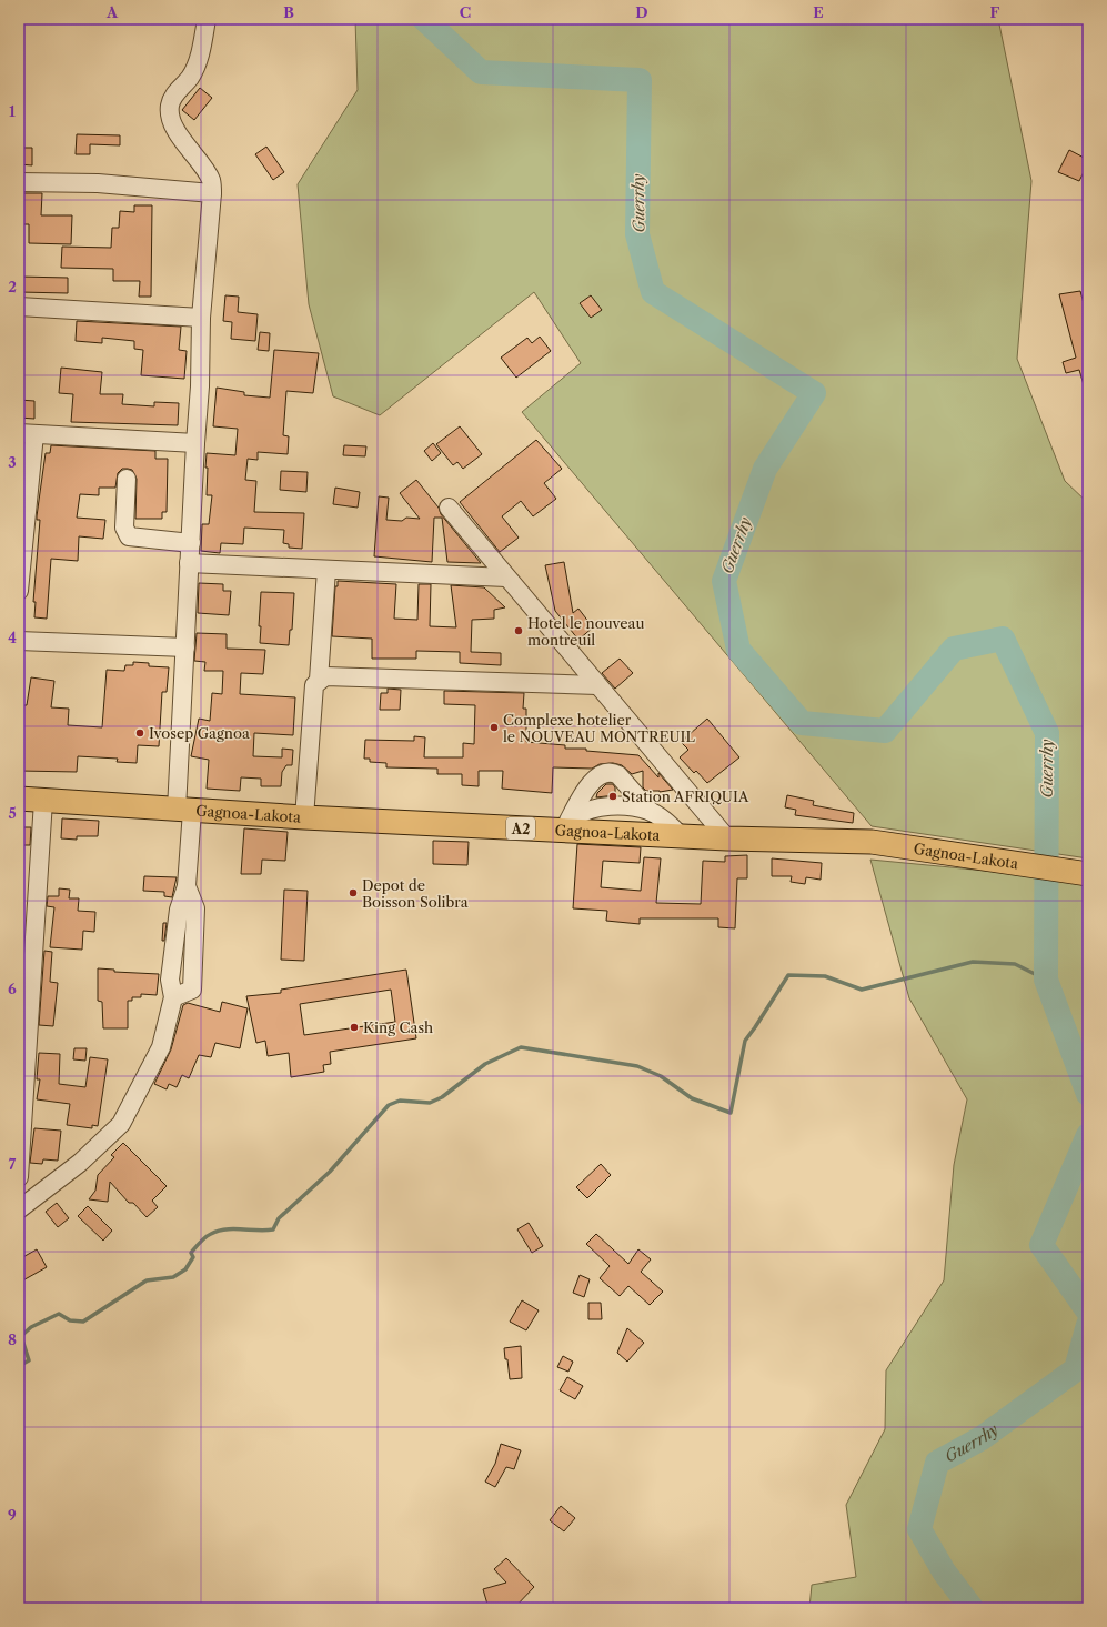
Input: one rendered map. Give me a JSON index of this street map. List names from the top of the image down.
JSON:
{
  "streets": {
    "main road": ["Gagnoa-Lakota", "A2"]
  },
  "water": ["Guerrhy"],
  "places": [
    "Hotel le nouveau montreuil",
    "Complexe hotelier le NOUVEAU MONTREUIL",
    "Ivosep Gagnoa",
    "Station AFRIQUIA",
    "Depot de Boisson Solibra",
    "King Cash"
  ],
  "grid": {
    "columns": [
      "A",
      "B",
      "C",
      "D",
      "E",
      "F"
    ],
    "rows": [
      "1",
      "2",
      "3",
      "4",
      "5",
      "6",
      "7",
      "8",
      "9"
    ]
  }
}
